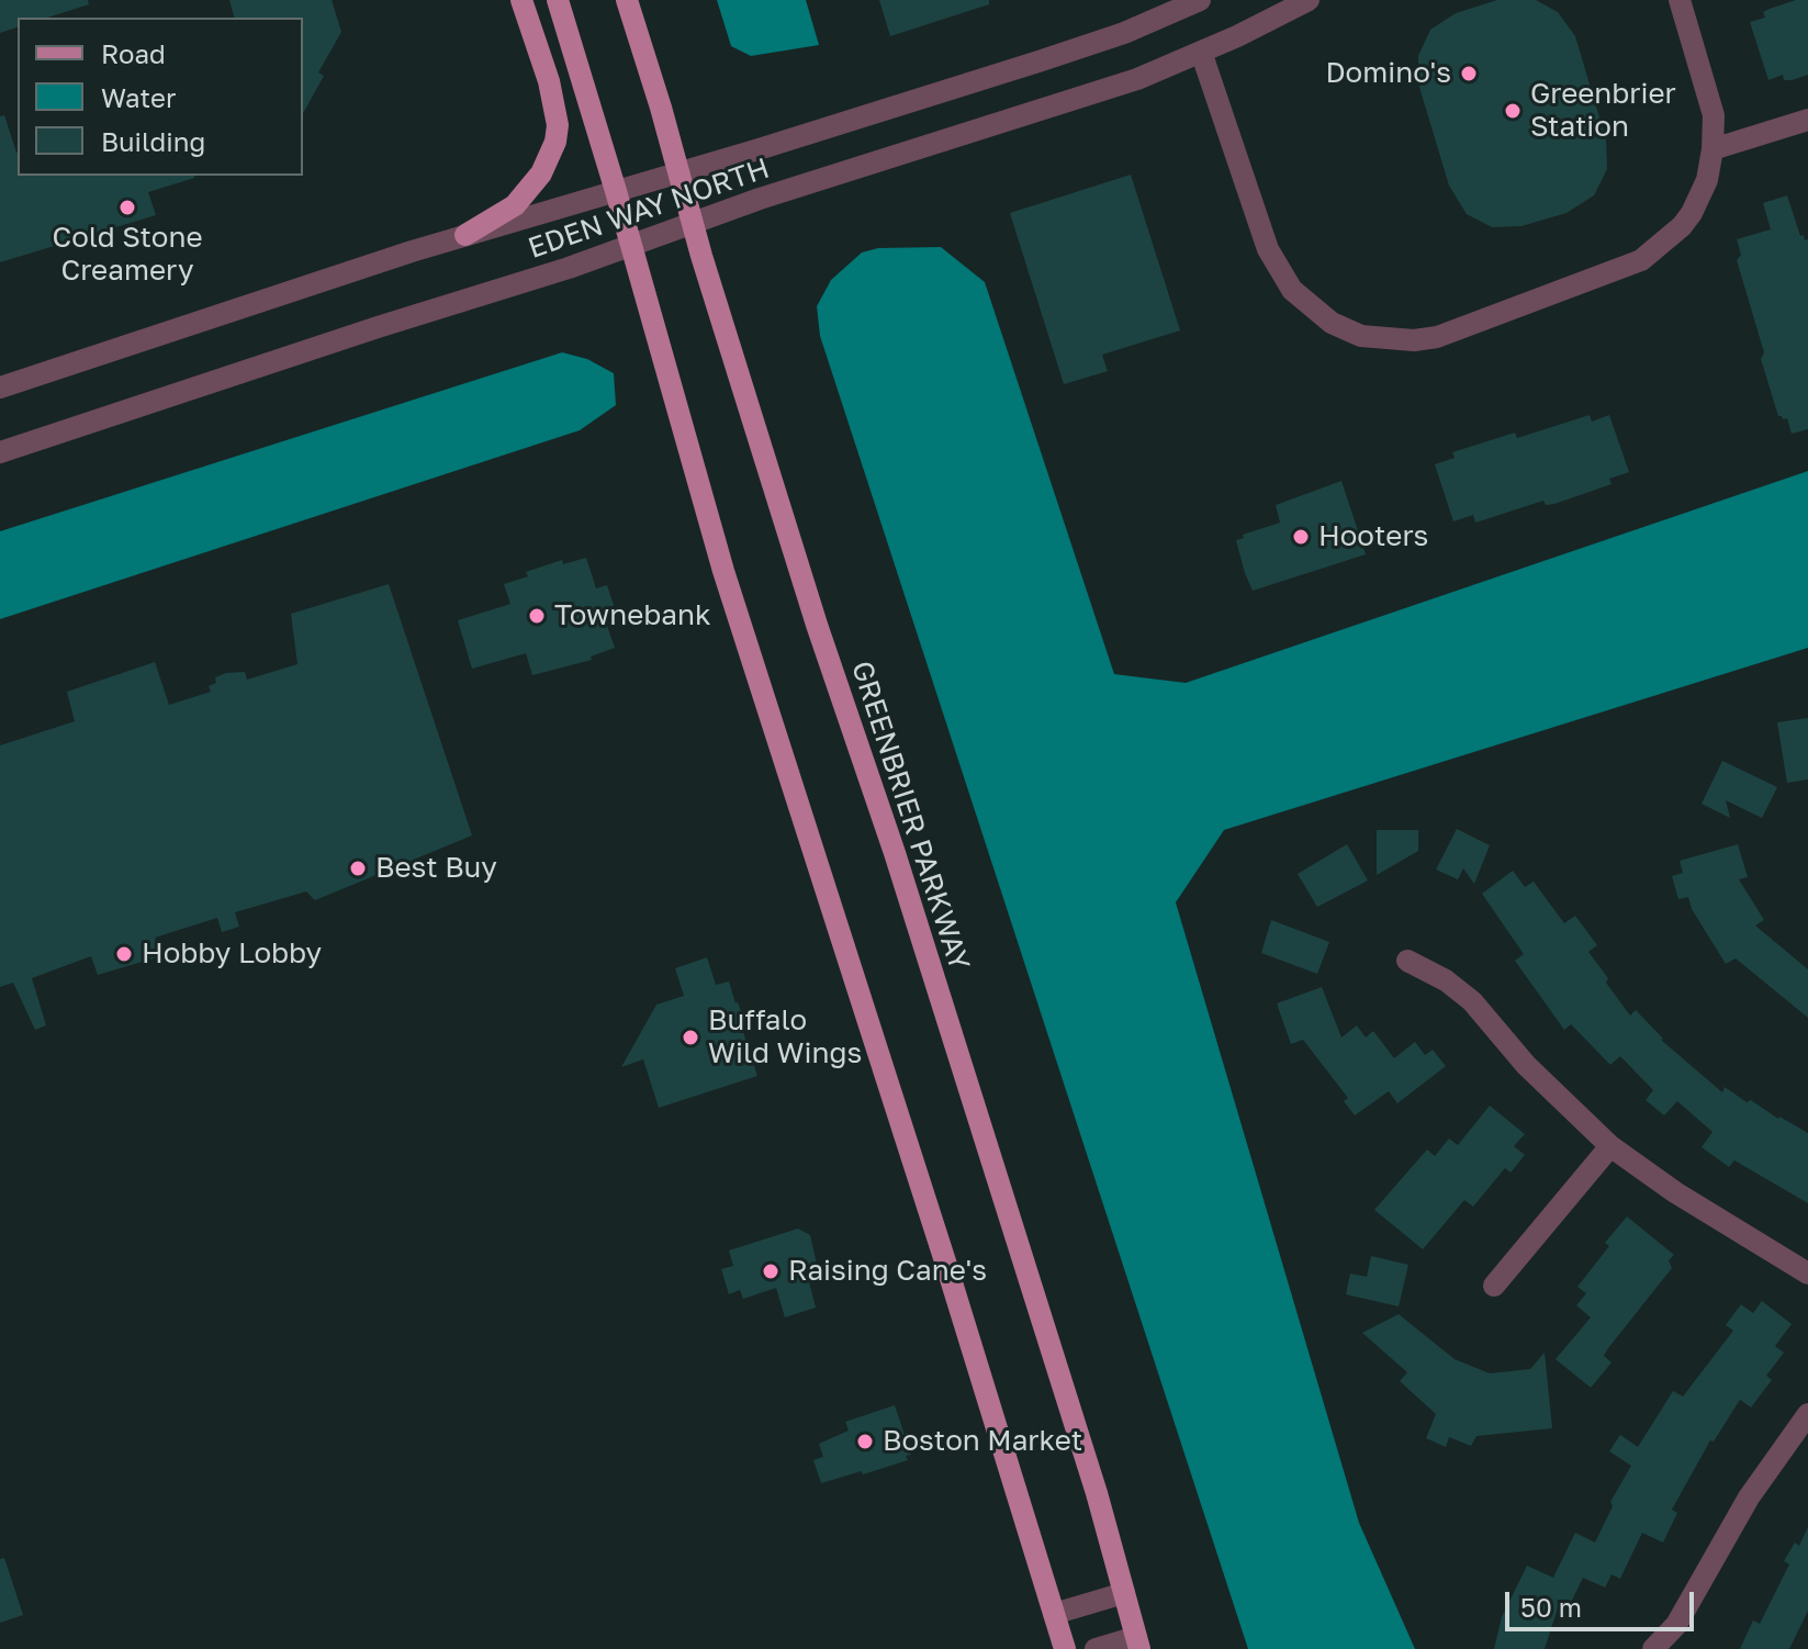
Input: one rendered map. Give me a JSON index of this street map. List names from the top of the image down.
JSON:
{
  "streets": {
    "main road": ["GREENBRIER PARKWAY"],
    "street": ["EDEN WAY NORTH"]
  },
  "crossings": [
    ["EDEN WAY NORTH", "GREENBRIER PARKWAY"]
  ],
  "places": [
    "Domino's",
    "Greenbrier Station",
    "Cold Stone Creamery",
    "Hooters",
    "Townebank",
    "Best Buy",
    "Hobby Lobby",
    "Buffalo Wild Wings",
    "Raising Cane's",
    "Boston Market"
  ],
  "legend": ["Road", "Water", "Building"],
  "scale_bar": "50 m"
}
